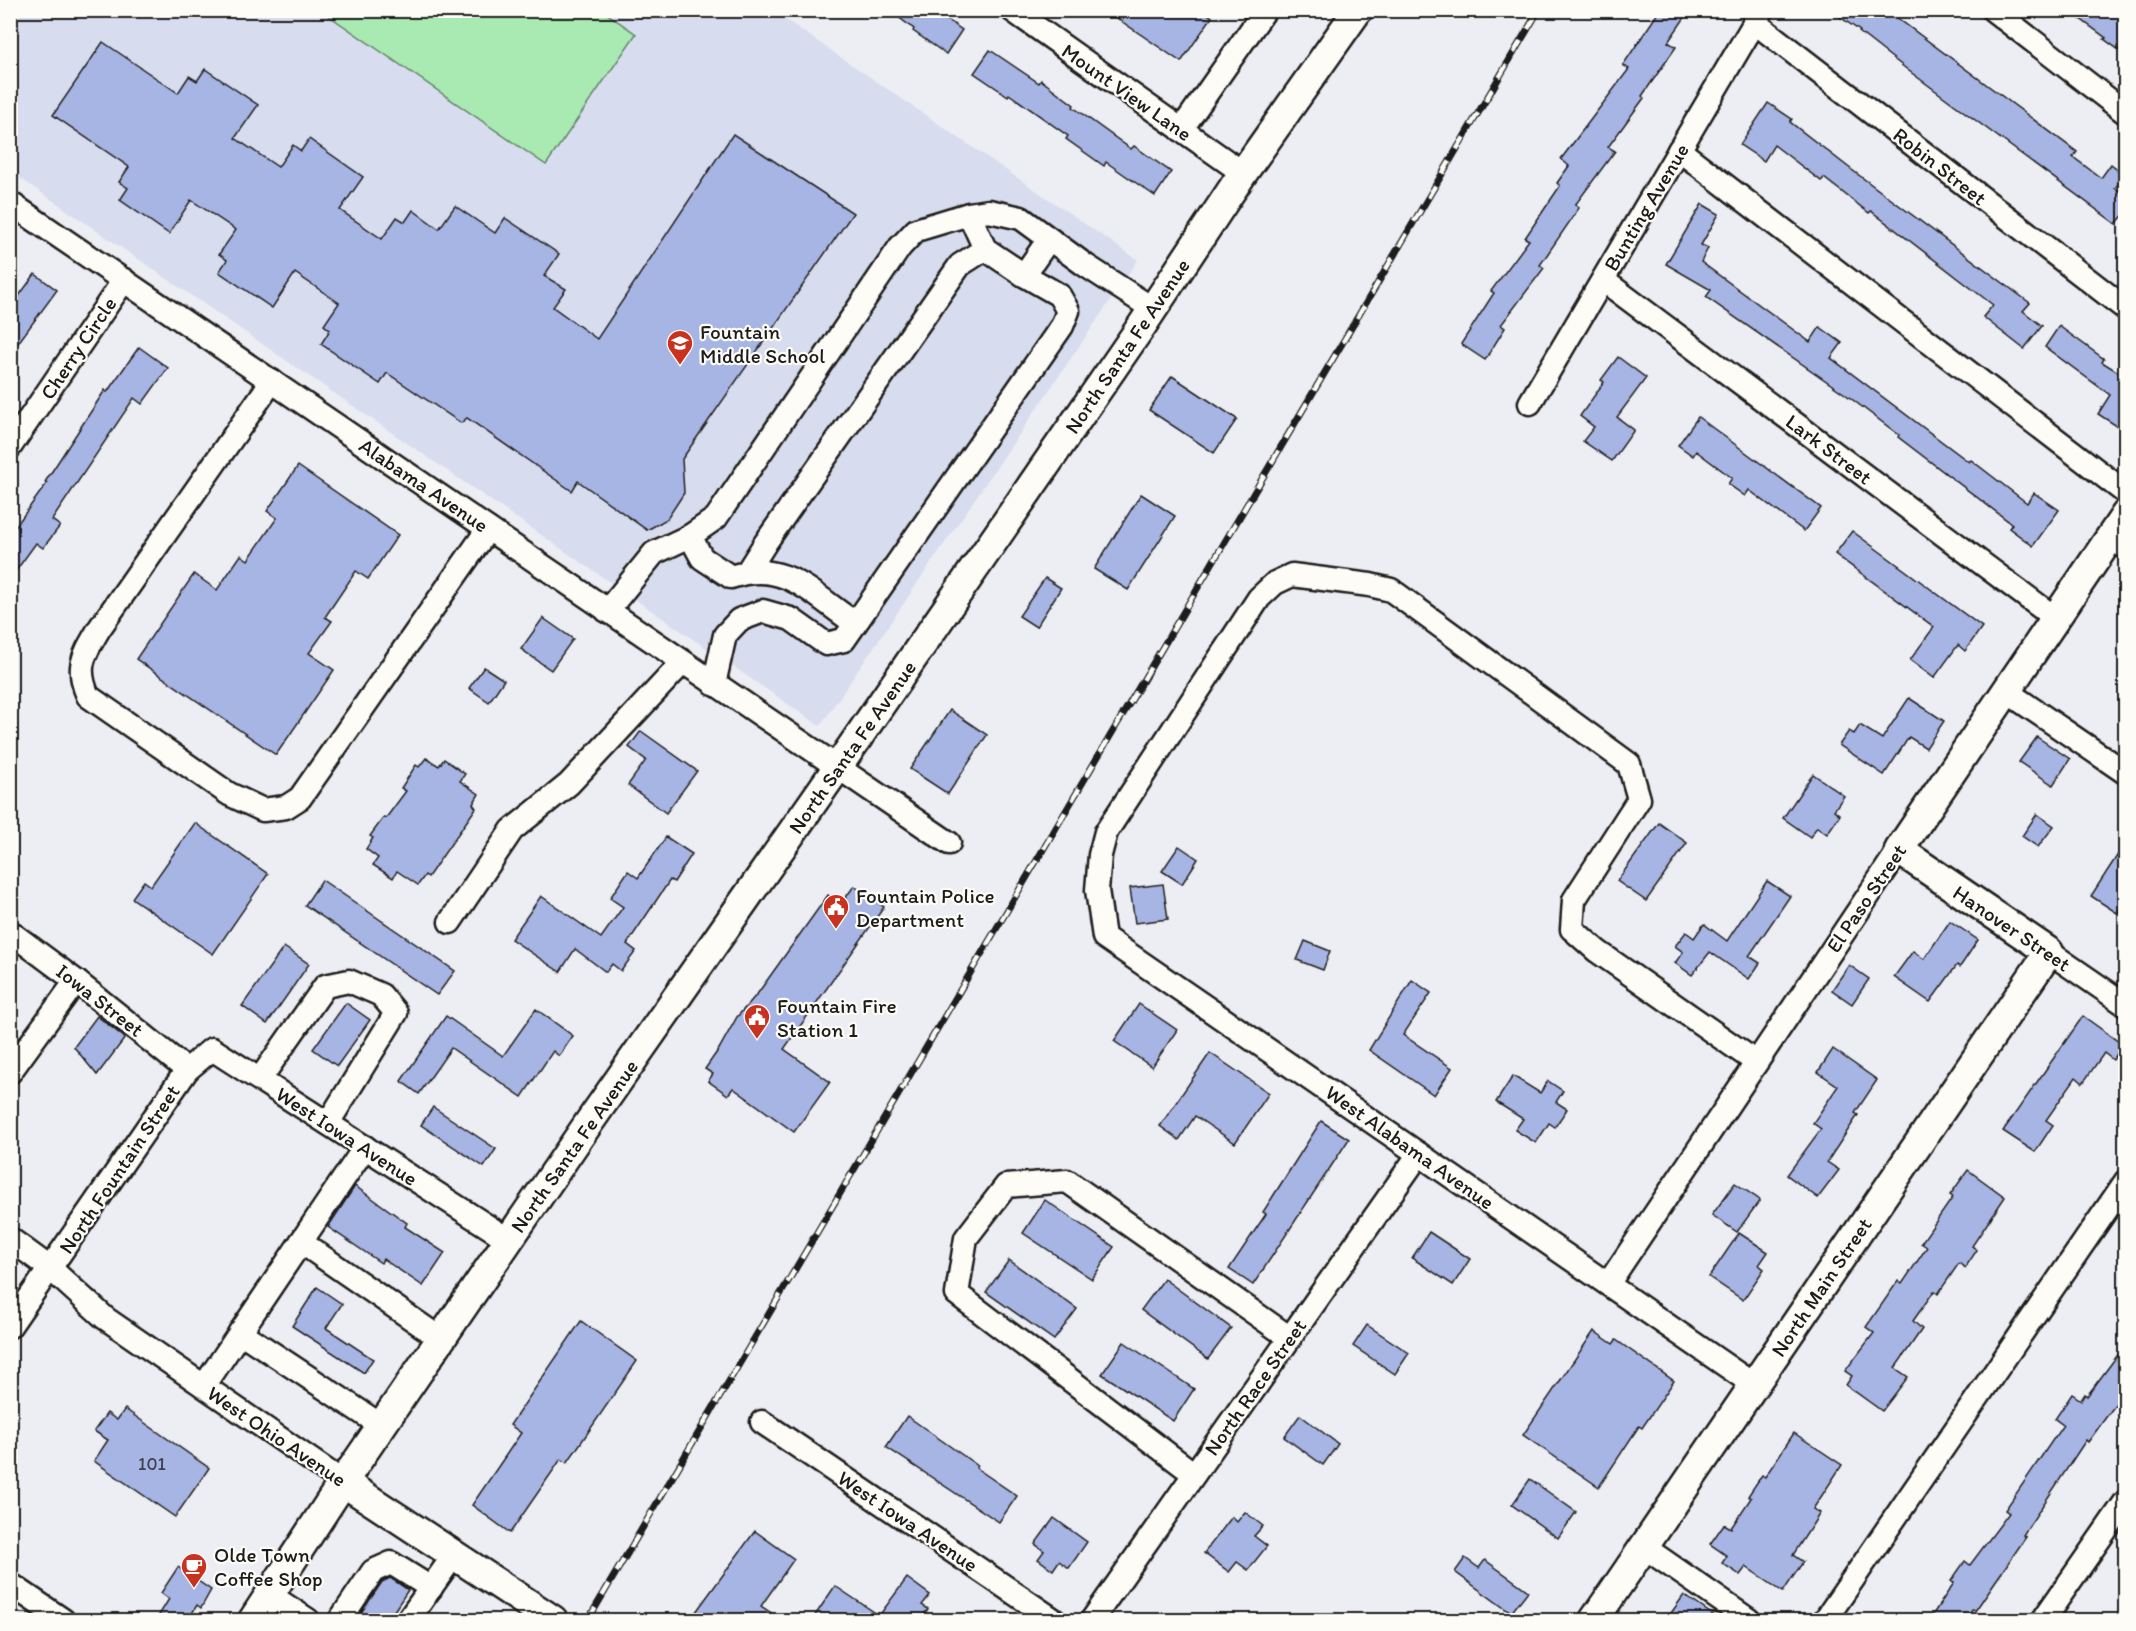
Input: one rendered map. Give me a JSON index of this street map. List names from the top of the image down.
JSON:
{
  "streets": {
    "main road": [
      "North Santa Fe Avenue",
      "El Paso Street",
      "Hanover Street",
      "North Main Street",
      "West Ohio Avenue"
    ],
    "street": [
      "Mount View Lane",
      "Robin Street",
      "Bunting Avenue",
      "Cherry Circle",
      "Lark Street",
      "Alabama Avenue",
      "Iowa Street",
      "West Iowa Avenue",
      "West Alabama Avenue",
      "North Fountain Street",
      "North Race Street"
    ]
  },
  "crossings": [
    ["Mount View Lane", "North Santa Fe Avenue"],
    ["Robin Street", "Bunting Avenue"],
    ["Bunting Avenue", "Lark Street"],
    ["North Santa Fe Avenue", "Alabama Avenue"],
    ["North Santa Fe Avenue", "West Iowa Avenue"],
    ["North Santa Fe Avenue", "West Ohio Avenue"],
    ["Cherry Circle", "Alabama Avenue"],
    ["Lark Street", "El Paso Street"],
    ["El Paso Street", "Hanover Street"],
    ["El Paso Street", "West Alabama Avenue"],
    ["Hanover Street", "North Main Street"],
    ["Iowa Street", "West Iowa Avenue"],
    ["Iowa Street", "North Fountain Street"],
    ["West Iowa Avenue", "North Fountain Street"],
    ["West Alabama Avenue", "North Main Street"],
    ["West Alabama Avenue", "North Race Street"],
    ["North Fountain Street", "West Ohio Avenue"]
  ],
  "places": {
    "school or university": ["Fountain Middle School"],
    "public building": ["Fountain Police Department", "Fountain Fire Station 1"],
    "cafe": ["Olde Town Coffee Shop"]
  },
  "house_numbers": ["101"]
}
